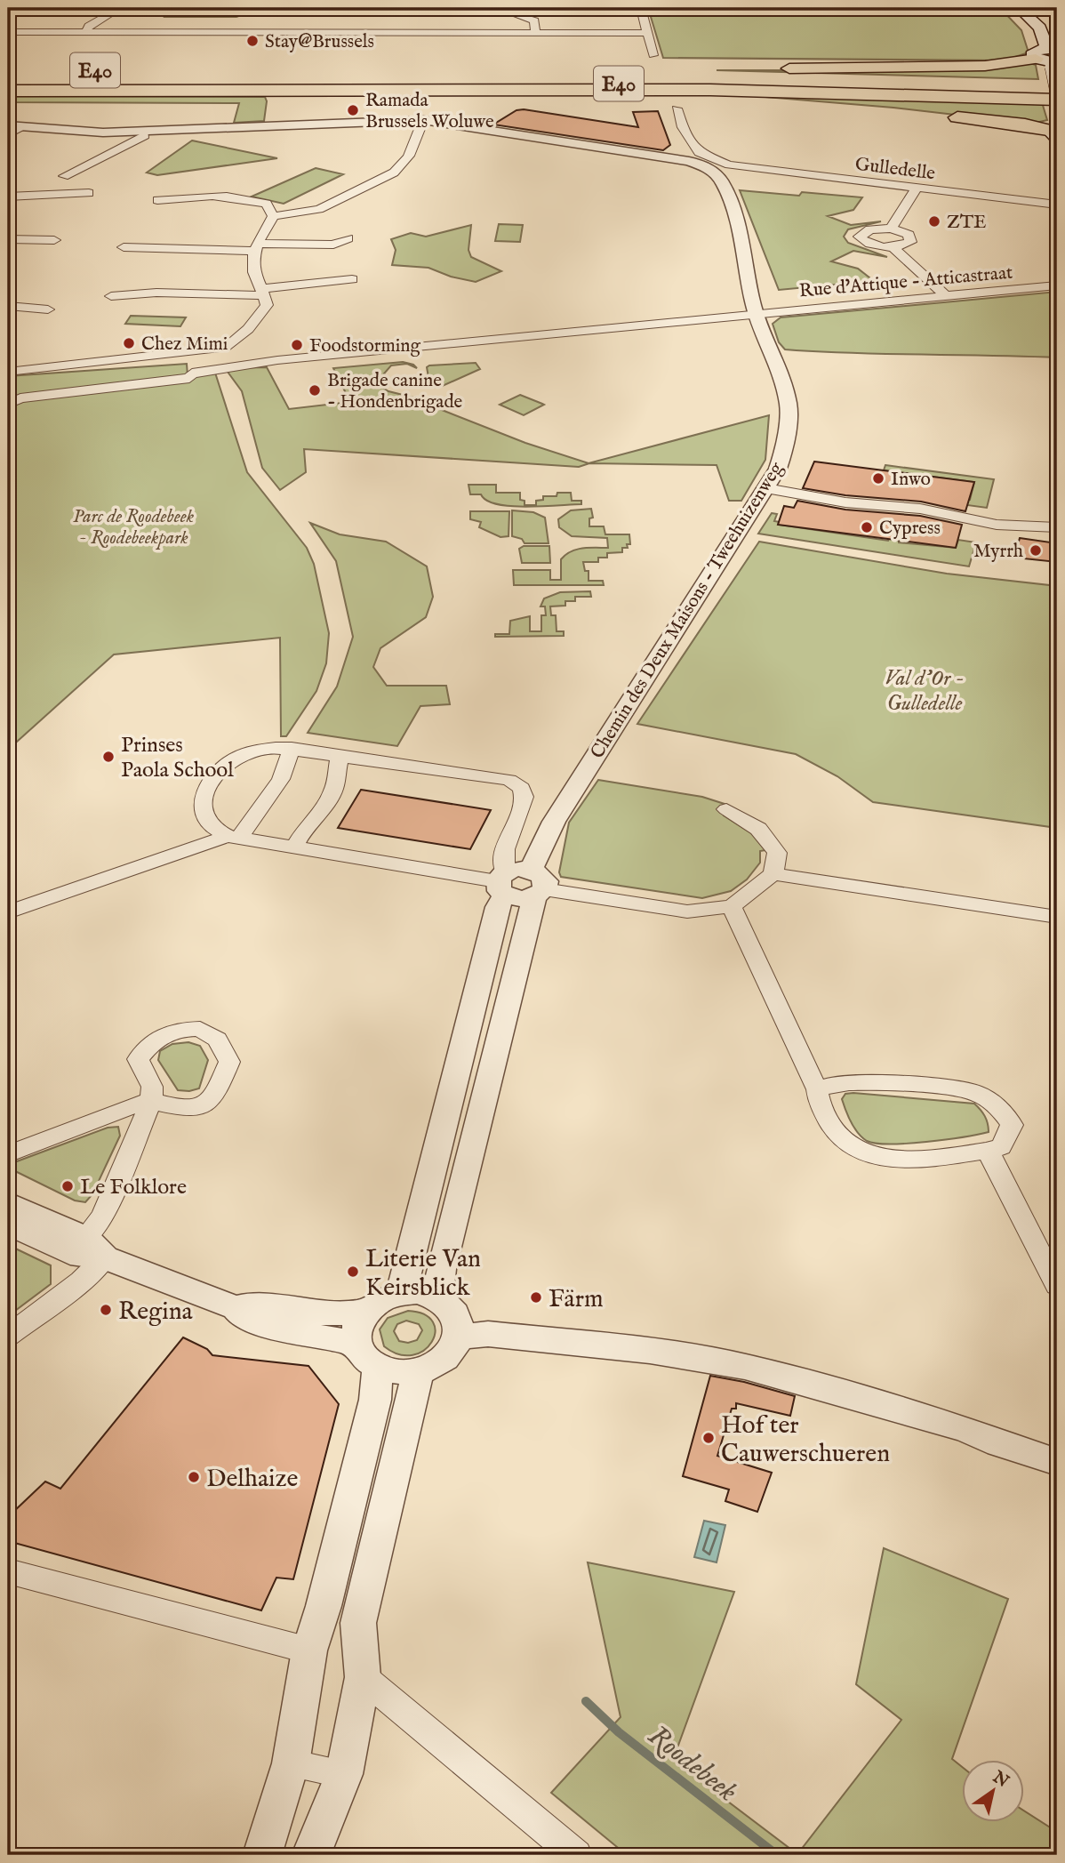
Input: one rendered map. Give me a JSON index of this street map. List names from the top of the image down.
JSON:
{
  "streets": {
    "highway": ["E40"],
    "street": ["Gulledelle", "Rue d'Attique - Atticastraat", "Chemin des Deux Maisons - Tweehuizenweg"]
  },
  "crossings": [
    ["Rue d'Attique - Atticastraat", "Chemin des Deux Maisons - Tweehuizenweg"]
  ],
  "water": ["Roodebeek"],
  "parks": ["Parc de Roodebeek - Roodebeekpark", "Val d'Or - Gulledelle"],
  "places": [
    "Stay@Brussels",
    "Ramada Brussels Woluwe",
    "ZTE",
    "Chez Mimi",
    "Foodstorming",
    "Brigade canine - Hondenbrigade",
    "Inwo",
    "Cypress",
    "Myrrh",
    "Prinses Paola School",
    "Le Folklore",
    "Literie Van Keirsblick",
    "Färm",
    "Regina",
    "Hof ter Cauwerschueren",
    "Delhaize"
  ],
  "north": "top right"
}
